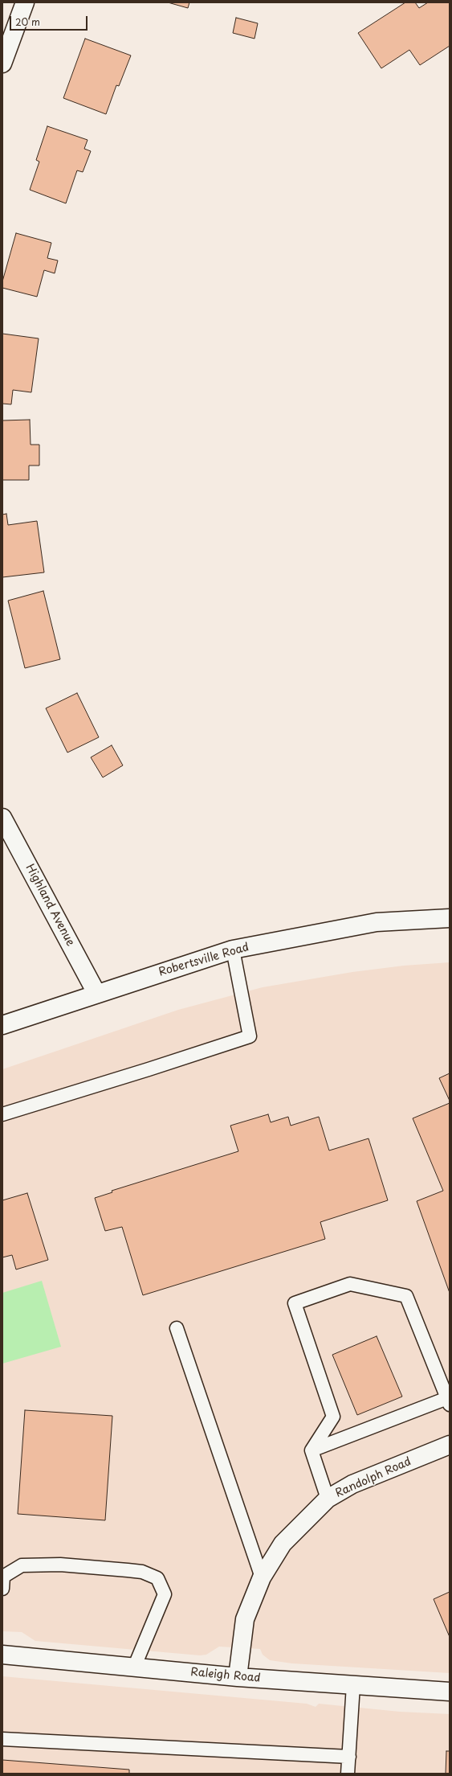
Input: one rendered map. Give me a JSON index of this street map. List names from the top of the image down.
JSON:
{
  "streets": {
    "street": [
      "Highland Avenue",
      "Robertsville Road",
      "Randolph Road",
      "Raleigh Road"
    ]
  },
  "crossings": [
    ["Highland Avenue", "Robertsville Road"],
    ["Randolph Road", "Raleigh Road"]
  ],
  "scale_bar": "20 m"
}
